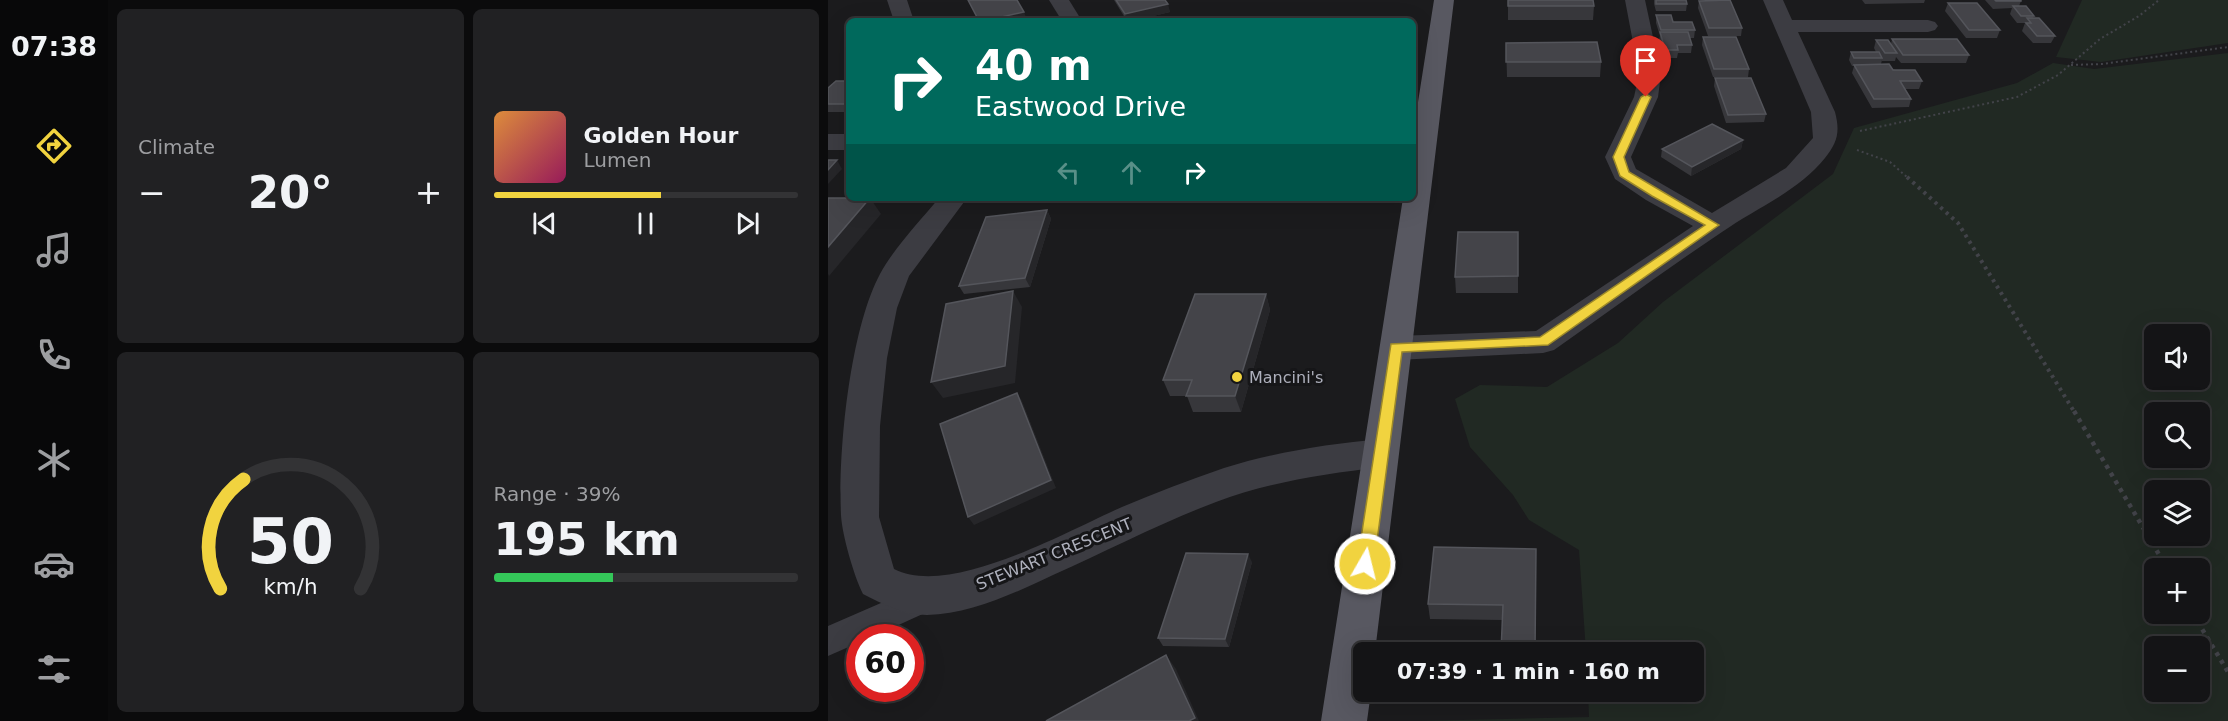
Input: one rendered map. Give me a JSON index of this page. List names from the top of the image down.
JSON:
{
  "streets": {
    "street": ["STEWART CRESCENT"]
  },
  "places": ["Mancini's"],
  "page": {
    "tabs": "07:38",
    "tile": [
      "Climate",
      ["Range · 39%", "195 km"]
    ],
    "turn": ["40 m", "Eastwood Drive"],
    "song": ["Golden Hour", "Lumen"],
    "heat": ["−", "20°", "+"],
    "map_buttons": ["+", "−"],
    "limit": "60",
    "trip": "07:39 · 1 min · 160 m",
    "gauge": ["50", "km/h"]
  }
}
